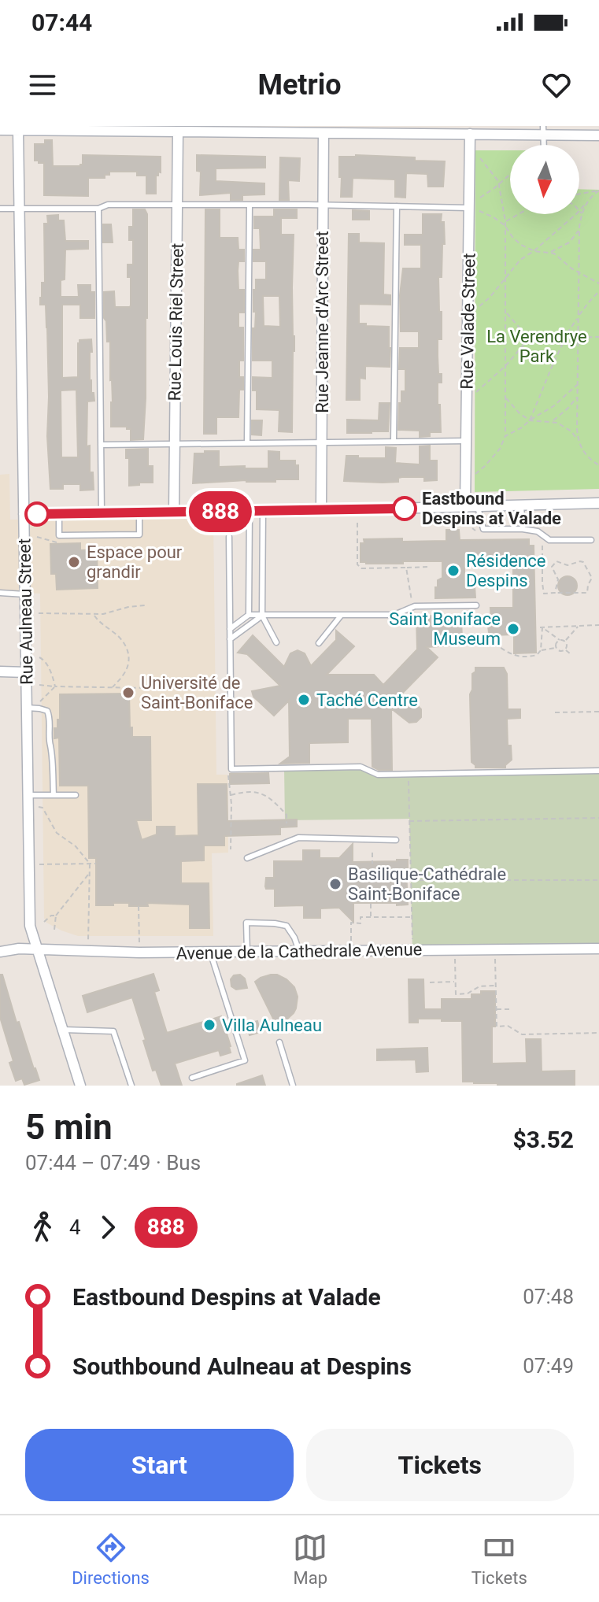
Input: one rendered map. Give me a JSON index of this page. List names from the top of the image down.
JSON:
{
  "streets": {
    "street": [
      "Rue Valade Street",
      "Rue Louis Riel Street",
      "Rue Jeanne d'Arc Street",
      "Rue Aulneau Street",
      "Avenue de la Cathedrale Avenue"
    ]
  },
  "crossings": [
    ["Rue Aulneau Street", "Avenue de la Cathedrale Avenue"]
  ],
  "parks": ["La Verendrye Park"],
  "places": [
    "Eastbound Despins at Valade",
    "Espace pour grandir",
    "Résidence Despins",
    "Saint Boniface Museum",
    "Université de Saint-Boniface",
    "Taché Centre",
    "Basilique-Cathédrale Saint-Boniface",
    "Villa Aulneau"
  ],
  "lines": ["bus line 888"],
  "north": "bottom",
  "page": {
    "status": "07:44",
    "header": "Metrio",
    "on_map": "888",
    "heading": ["5 min", "07:44 – 07:49 · Bus", "$3.52"],
    "legs": ["4", "888"],
    "list": [
      {
        "name": "Eastbound Despins at Valade",
        "value": "07:48"
      },
      {
        "name": "Southbound Aulneau at Despins",
        "value": "07:49"
      }
    ],
    "buttons": ["Start", "Tickets"],
    "tabs": ["Directions", "Map", "Tickets"]
  }
}
